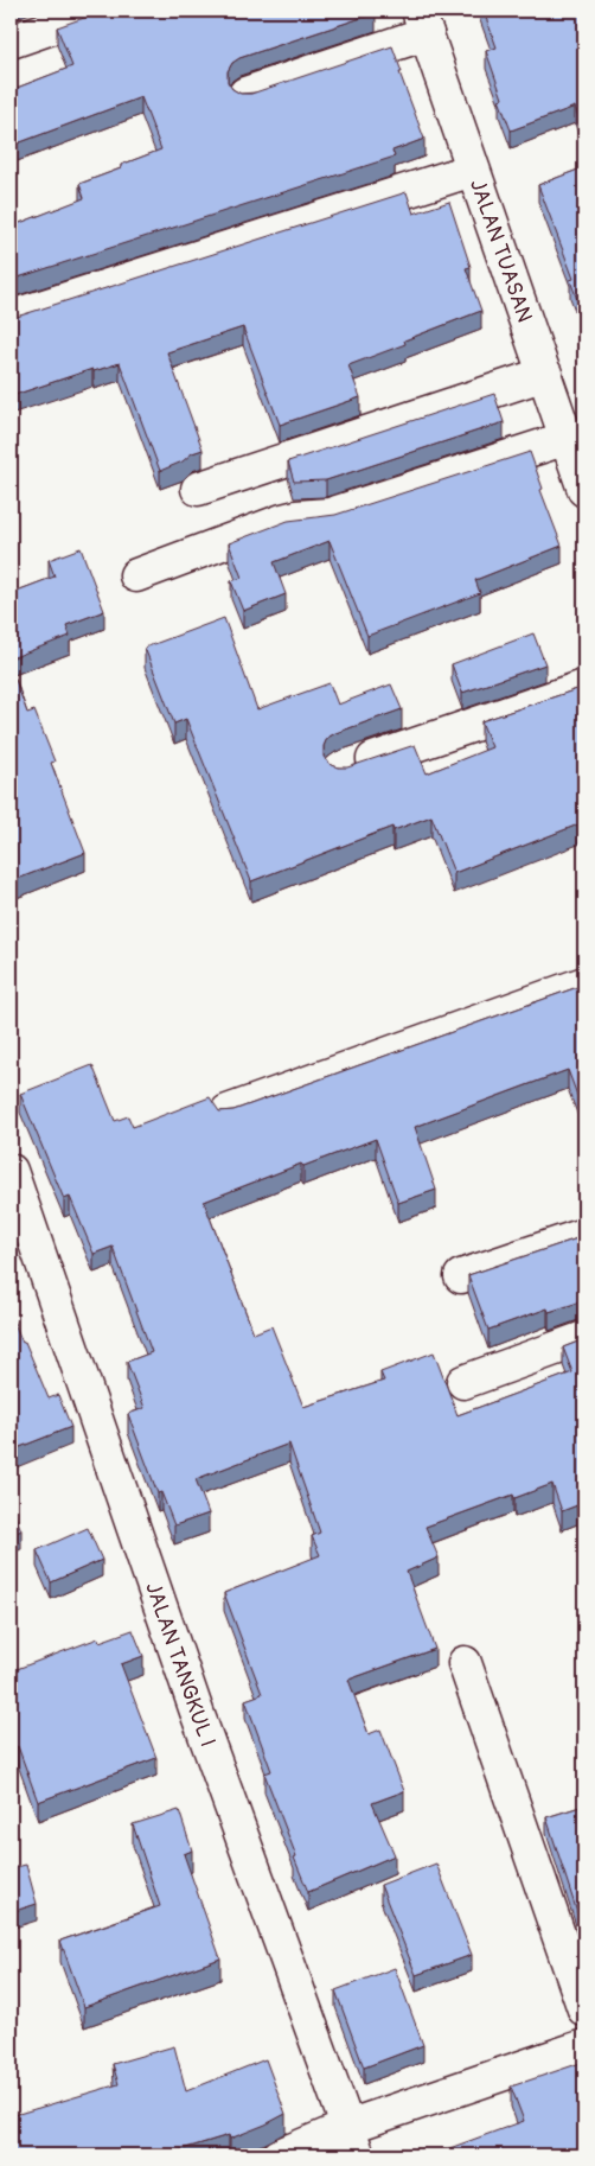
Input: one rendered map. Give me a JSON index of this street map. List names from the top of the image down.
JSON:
{
  "streets": {
    "street": ["JALAN TUASAN", "JALAN TANGKUL I"]
  }
}
